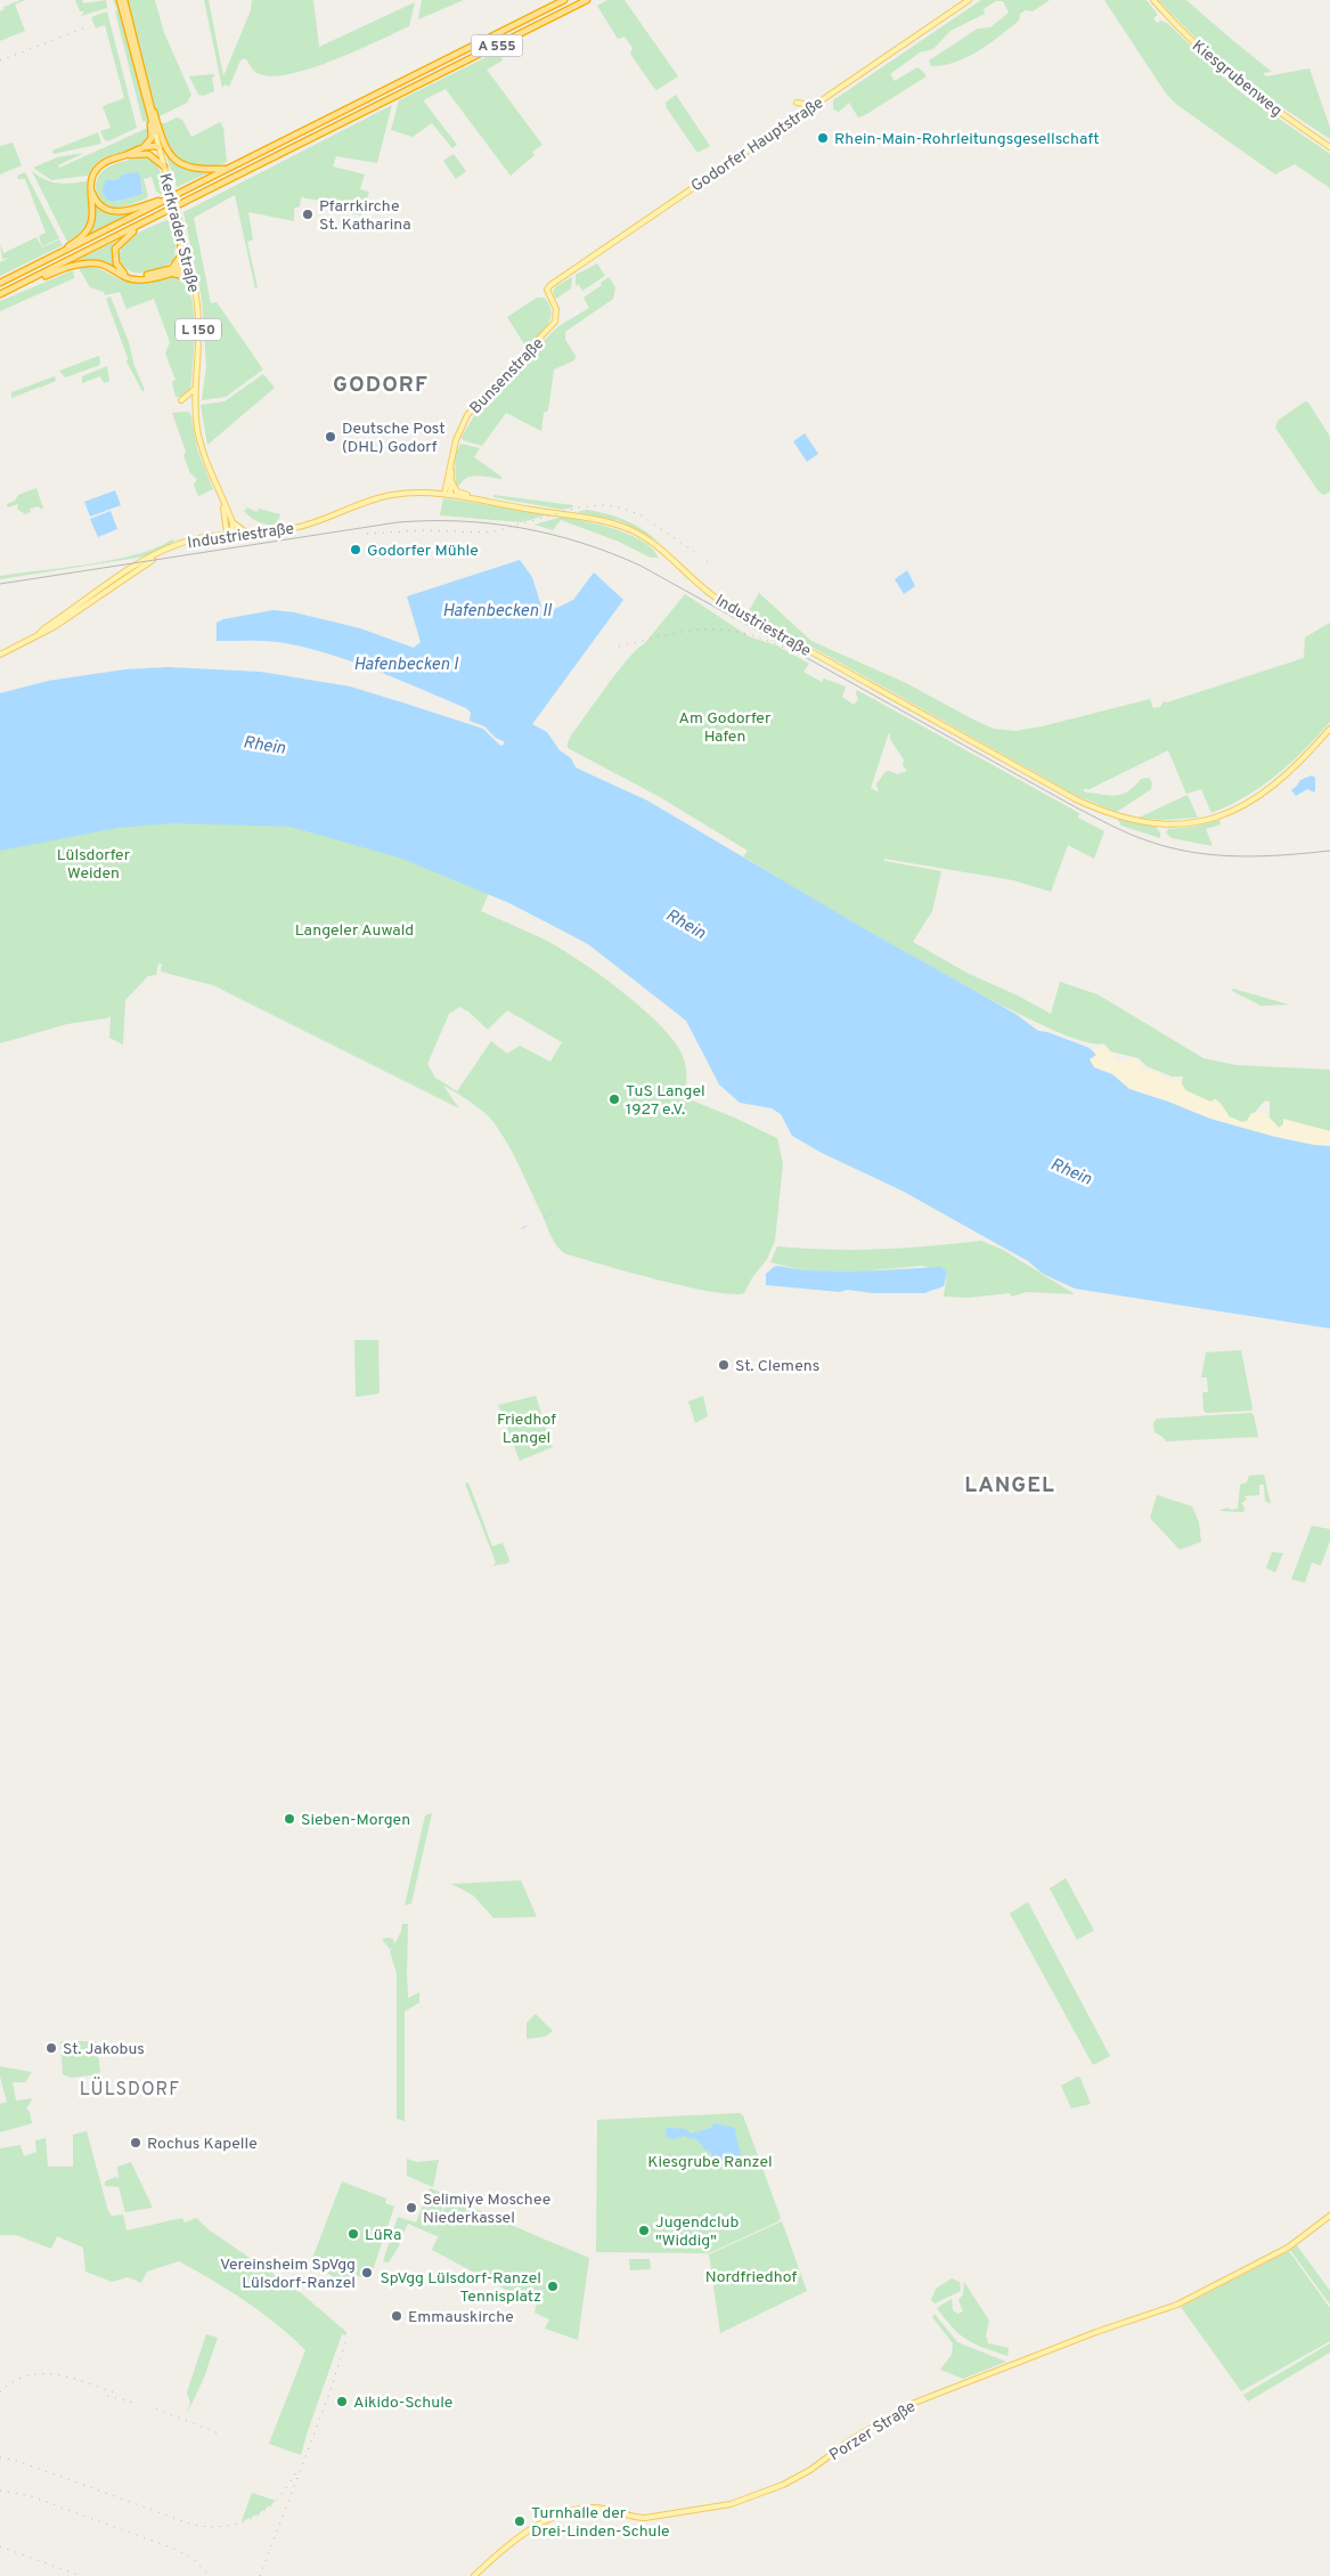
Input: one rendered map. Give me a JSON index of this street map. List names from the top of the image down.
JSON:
{
  "streets": {
    "highway": ["A 555", "Kerkrader Straße", "L 150"],
    "main road": [
      "Kiesgrubenweg",
      "Godorfer Hauptstraße",
      "Bunsenstraße",
      "Industriestraße",
      "Porzer Straße"
    ]
  },
  "crossings": [
    ["Godorfer Hauptstraße", "Bunsenstraße"],
    ["Kerkrader Straße", "Industriestraße"],
    ["Bunsenstraße", "Industriestraße"]
  ],
  "districts": ["GODORF", "LANGEL", "LÜLSDORF"],
  "water": ["Hafenbecken II", "Hafenbecken I", "Rhein"],
  "parks": [
    "Am Godorfer Hafen",
    "Lülsdorfer Weiden",
    "Langeler Auwald",
    "Friedhof Langel",
    "Kiesgrube Ranzel",
    "Nordfriedhof"
  ],
  "places": [
    "Rhein-Main-Rohrleitungsgesellschaft",
    "Pfarrkirche St. Katharina",
    "Deutsche Post (DHL) Godorf",
    "Godorfer Mühle",
    "TuS Langel 1927 e.V.",
    "St. Clemens",
    "Sieben-Morgen",
    "St. Jakobus",
    "Rochus Kapelle",
    "Selimiye Moschee Niederkassel",
    "Jugendclub \"Widdig\"",
    "LüRa",
    "Vereinsheim SpVgg Lülsdorf-Ranzel",
    "SpVgg Lülsdorf-Ranzel Tennisplatz",
    "Emmauskirche",
    "Aikido-Schule",
    "Turnhalle der Drei-Linden-Schule"
  ]
}
